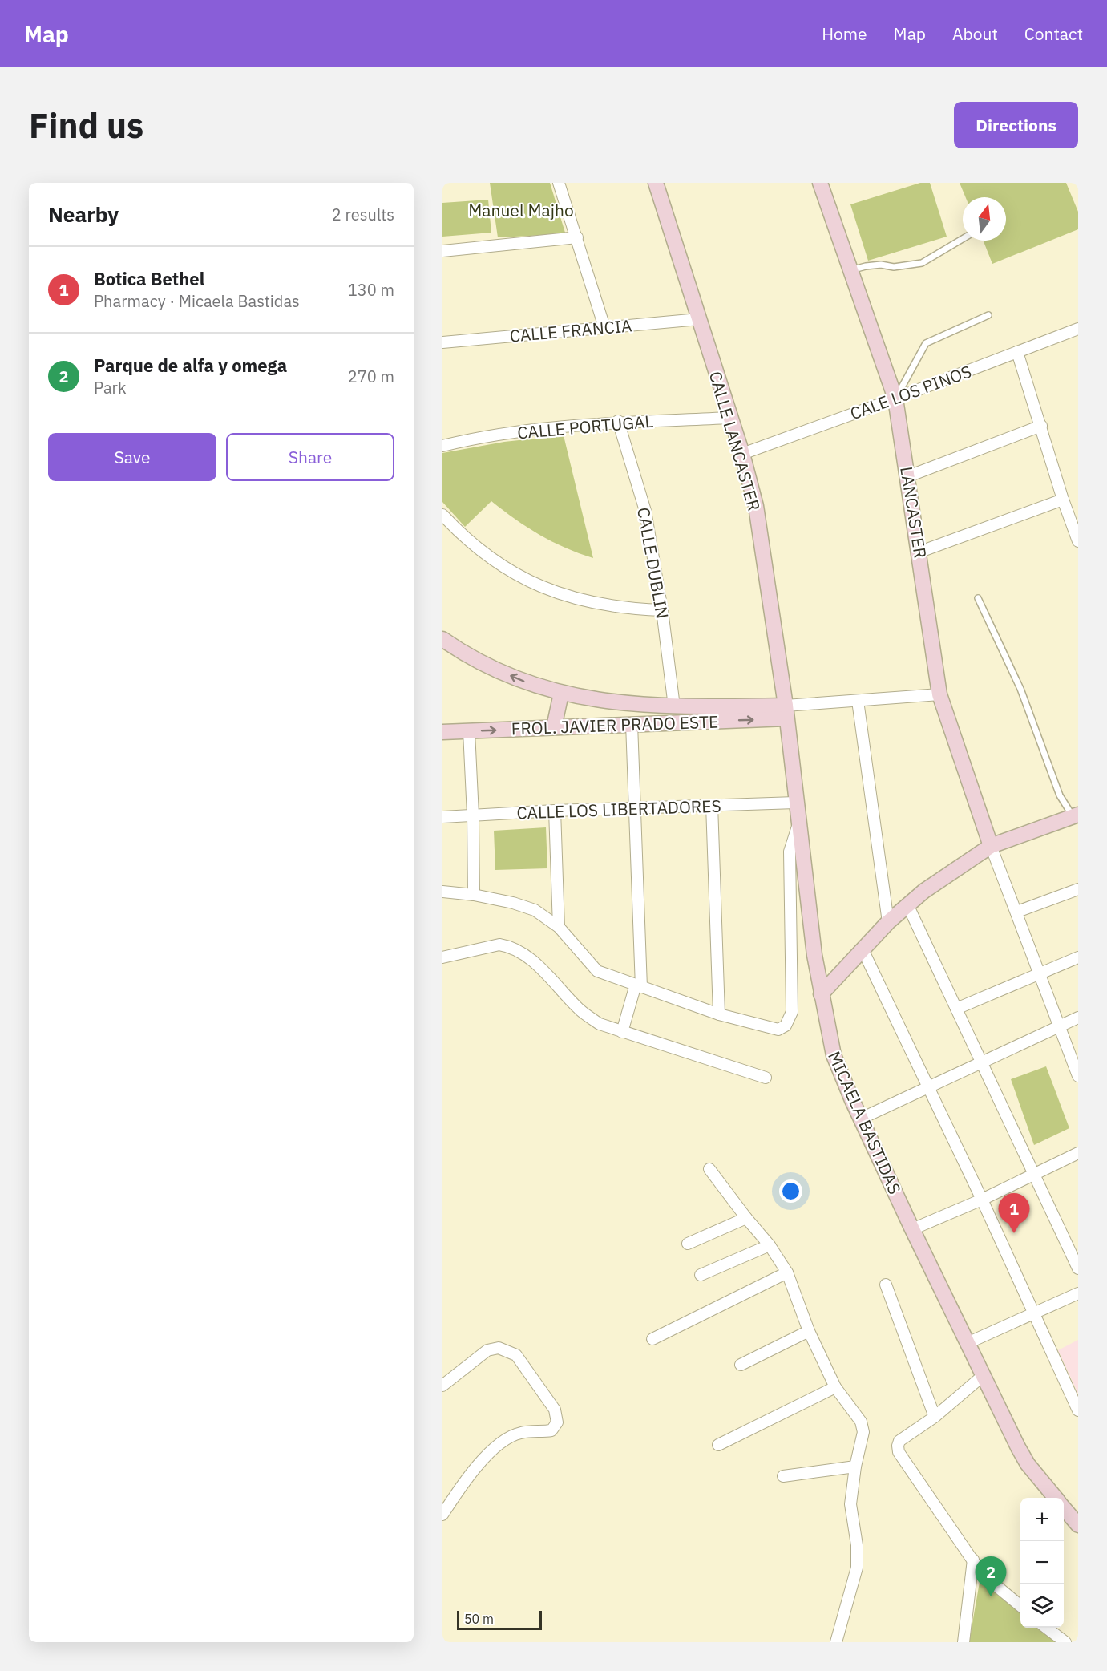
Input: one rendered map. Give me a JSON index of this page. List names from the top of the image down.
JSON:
{
  "streets": {
    "street": [
      "CALLE FRANCIA",
      "CALE LOS PINOS",
      "CALLE PORTUGAL",
      "CALLE LANCASTER",
      "LANCASTER",
      "CALLE DUBLIN",
      "FROL. JAVIER PRADO ESTE",
      "CALLE LOS LIBERTADORES",
      "MICAELA BASTIDAS"
    ]
  },
  "crossings": [
    ["CALLE FRANCIA", "CALLE LANCASTER"],
    ["CALE LOS PINOS", "CALLE LANCASTER"],
    ["CALE LOS PINOS", "LANCASTER"],
    ["CALLE PORTUGAL", "CALLE LANCASTER"],
    ["CALLE PORTUGAL", "CALLE DUBLIN"],
    ["CALLE LANCASTER", "FROL. JAVIER PRADO ESTE"],
    ["CALLE LANCASTER", "MICAELA BASTIDAS"],
    ["FROL. JAVIER PRADO ESTE", "MICAELA BASTIDAS"],
    ["CALLE LOS LIBERTADORES", "MICAELA BASTIDAS"]
  ],
  "parks": ["Manuel Majho"],
  "scale_bar": "50 m",
  "north": "top",
  "page": {
    "header": "Map",
    "nav": [
      "Home",
      "Map",
      "About",
      "Contact"
    ],
    "buttons": [
      "Directions",
      ["Save", "Share"]
    ],
    "title": "Find us",
    "heading": ["Nearby", "2 results"],
    "list": [
      {
        "mark": "1",
        "name": "Botica Bethel",
        "note": "Pharmacy · Micaela Bastidas",
        "value": "130 m"
      },
      {
        "mark": "2",
        "name": "Parque de alfa y omega",
        "note": "Park",
        "value": "270 m"
      }
    ],
    "pins": ["1", "2"],
    "map_buttons": ["+", "−"],
    "scale": "50 m"
  }
}
